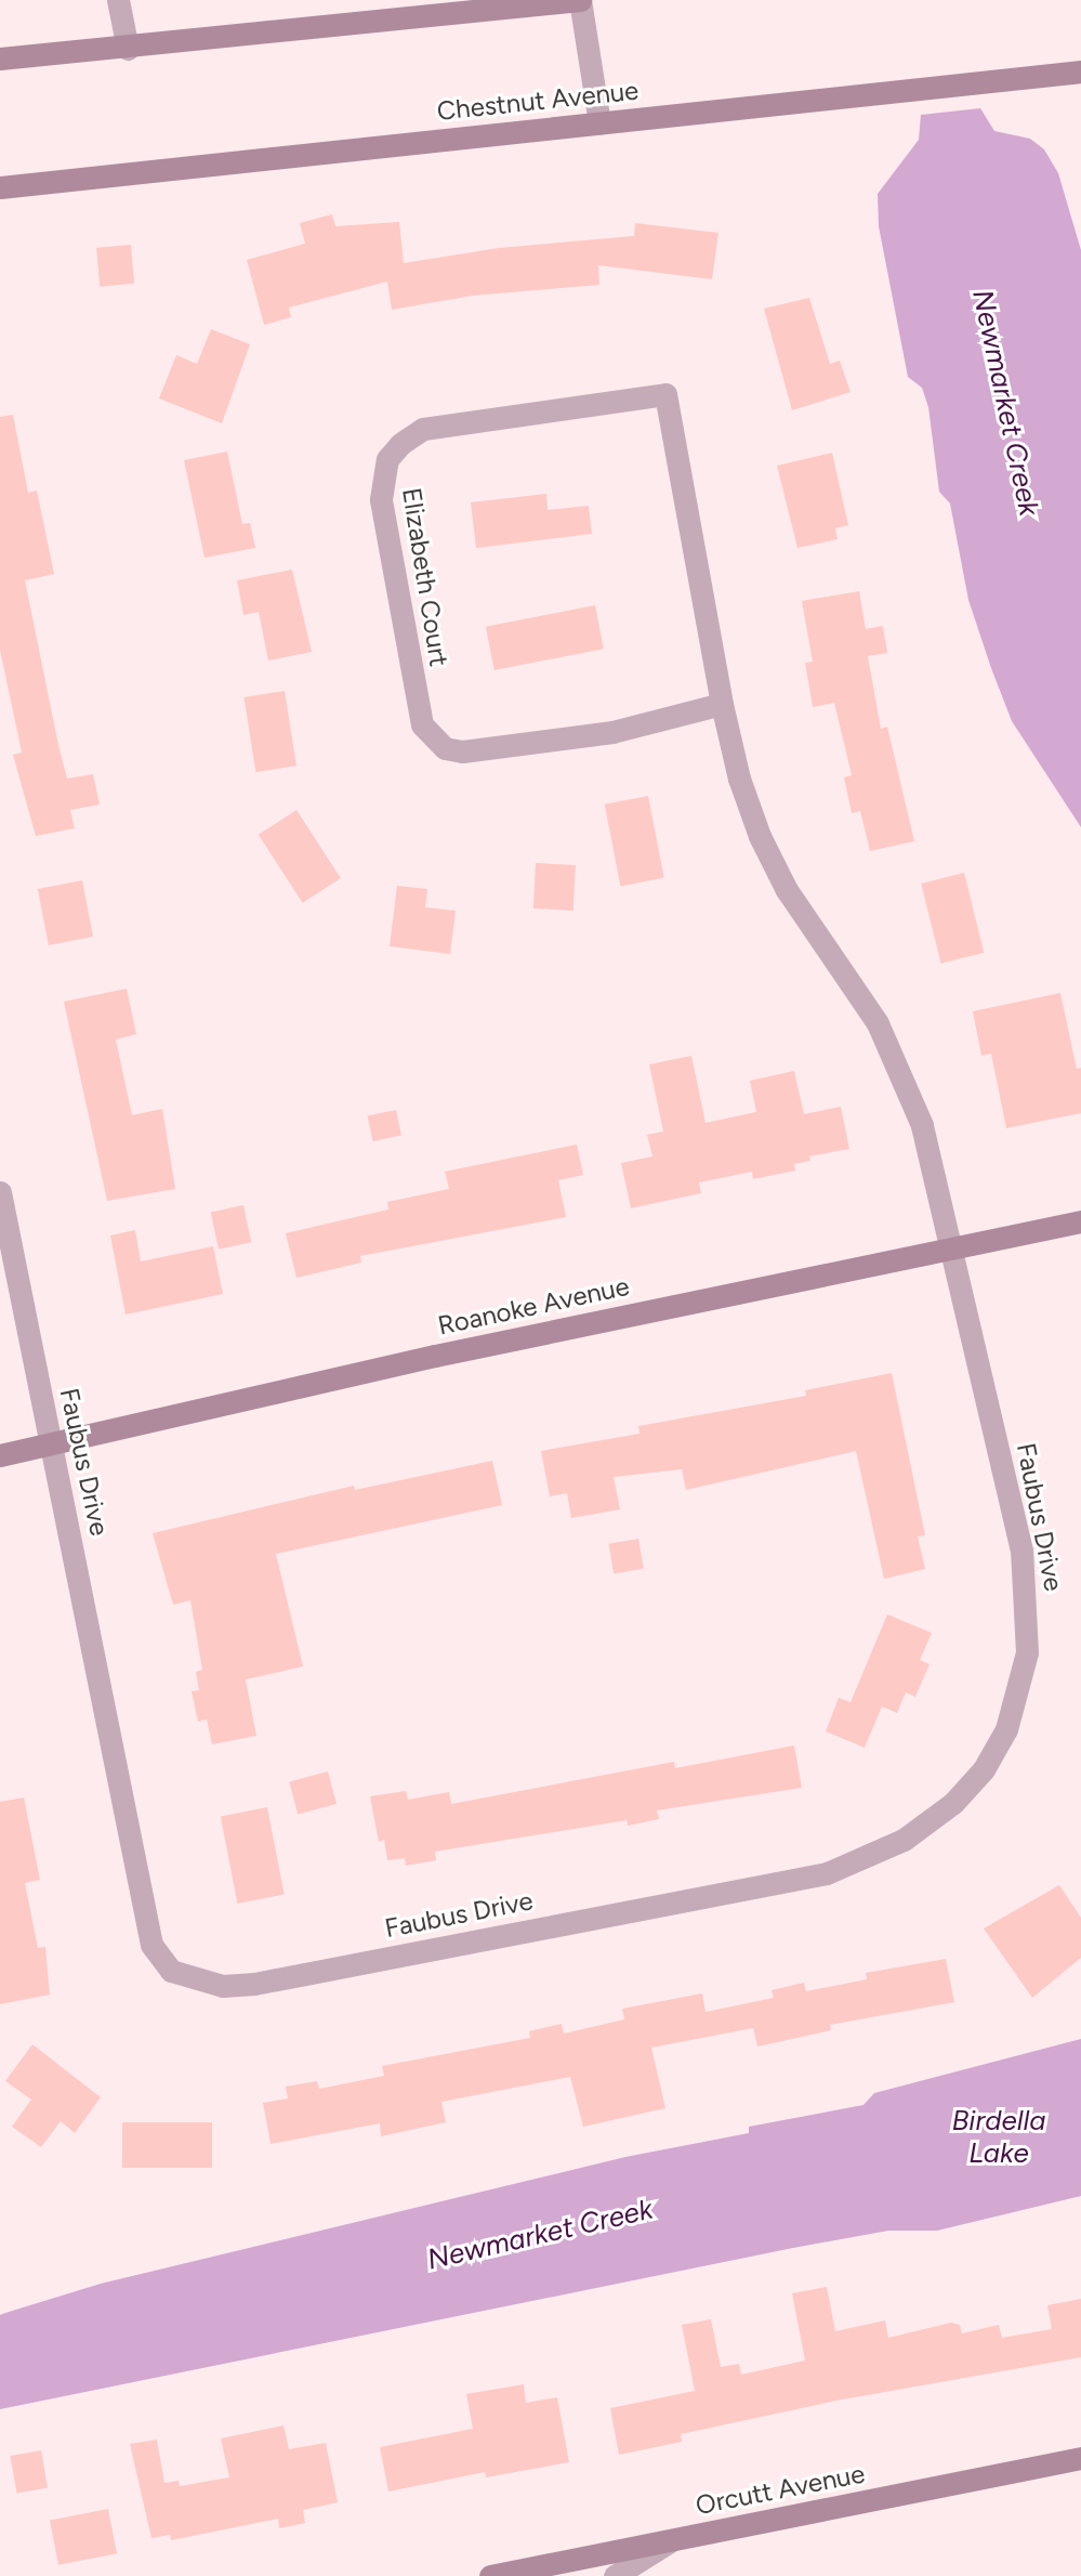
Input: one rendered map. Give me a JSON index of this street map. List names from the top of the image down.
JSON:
{
  "streets": {
    "street": [
      "Chestnut Avenue",
      "Elizabeth Court",
      "Roanoke Avenue",
      "Faubus Drive",
      "Orcutt Avenue"
    ]
  },
  "crossings": [
    ["Elizabeth Court", "Roanoke Avenue"],
    ["Elizabeth Court", "Faubus Drive"],
    ["Roanoke Avenue", "Faubus Drive"]
  ],
  "water": ["Newmarket Creek", "Birdella Lake"]
}
